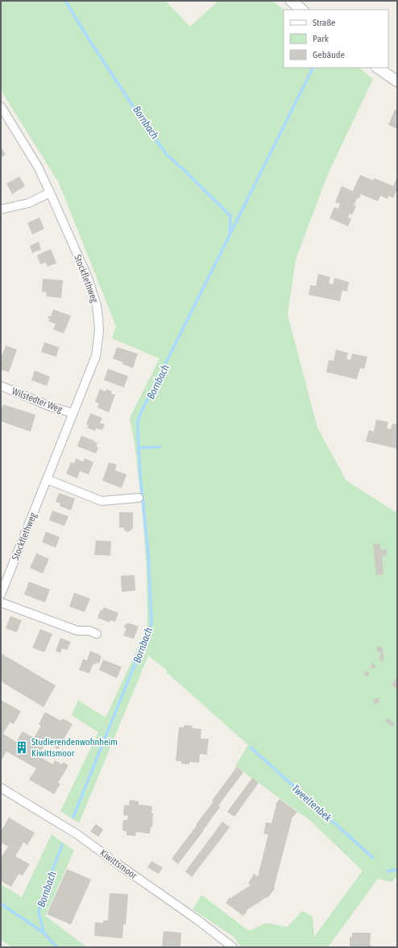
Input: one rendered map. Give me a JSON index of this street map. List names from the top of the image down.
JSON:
{
  "streets": {
    "street": ["Stockflethweg", "Wilstedter Weg", "Kiwittsmoor"]
  },
  "crossings": [
    ["Stockflethweg", "Wilstedter Weg"]
  ],
  "water": ["Bornbach", "Tweeltenbek"],
  "places": {
    "building": ["Studierendenwohnheim Kiwittsmoor"]
  },
  "legend": ["Straße", "Park", "Gebäude"]
}
